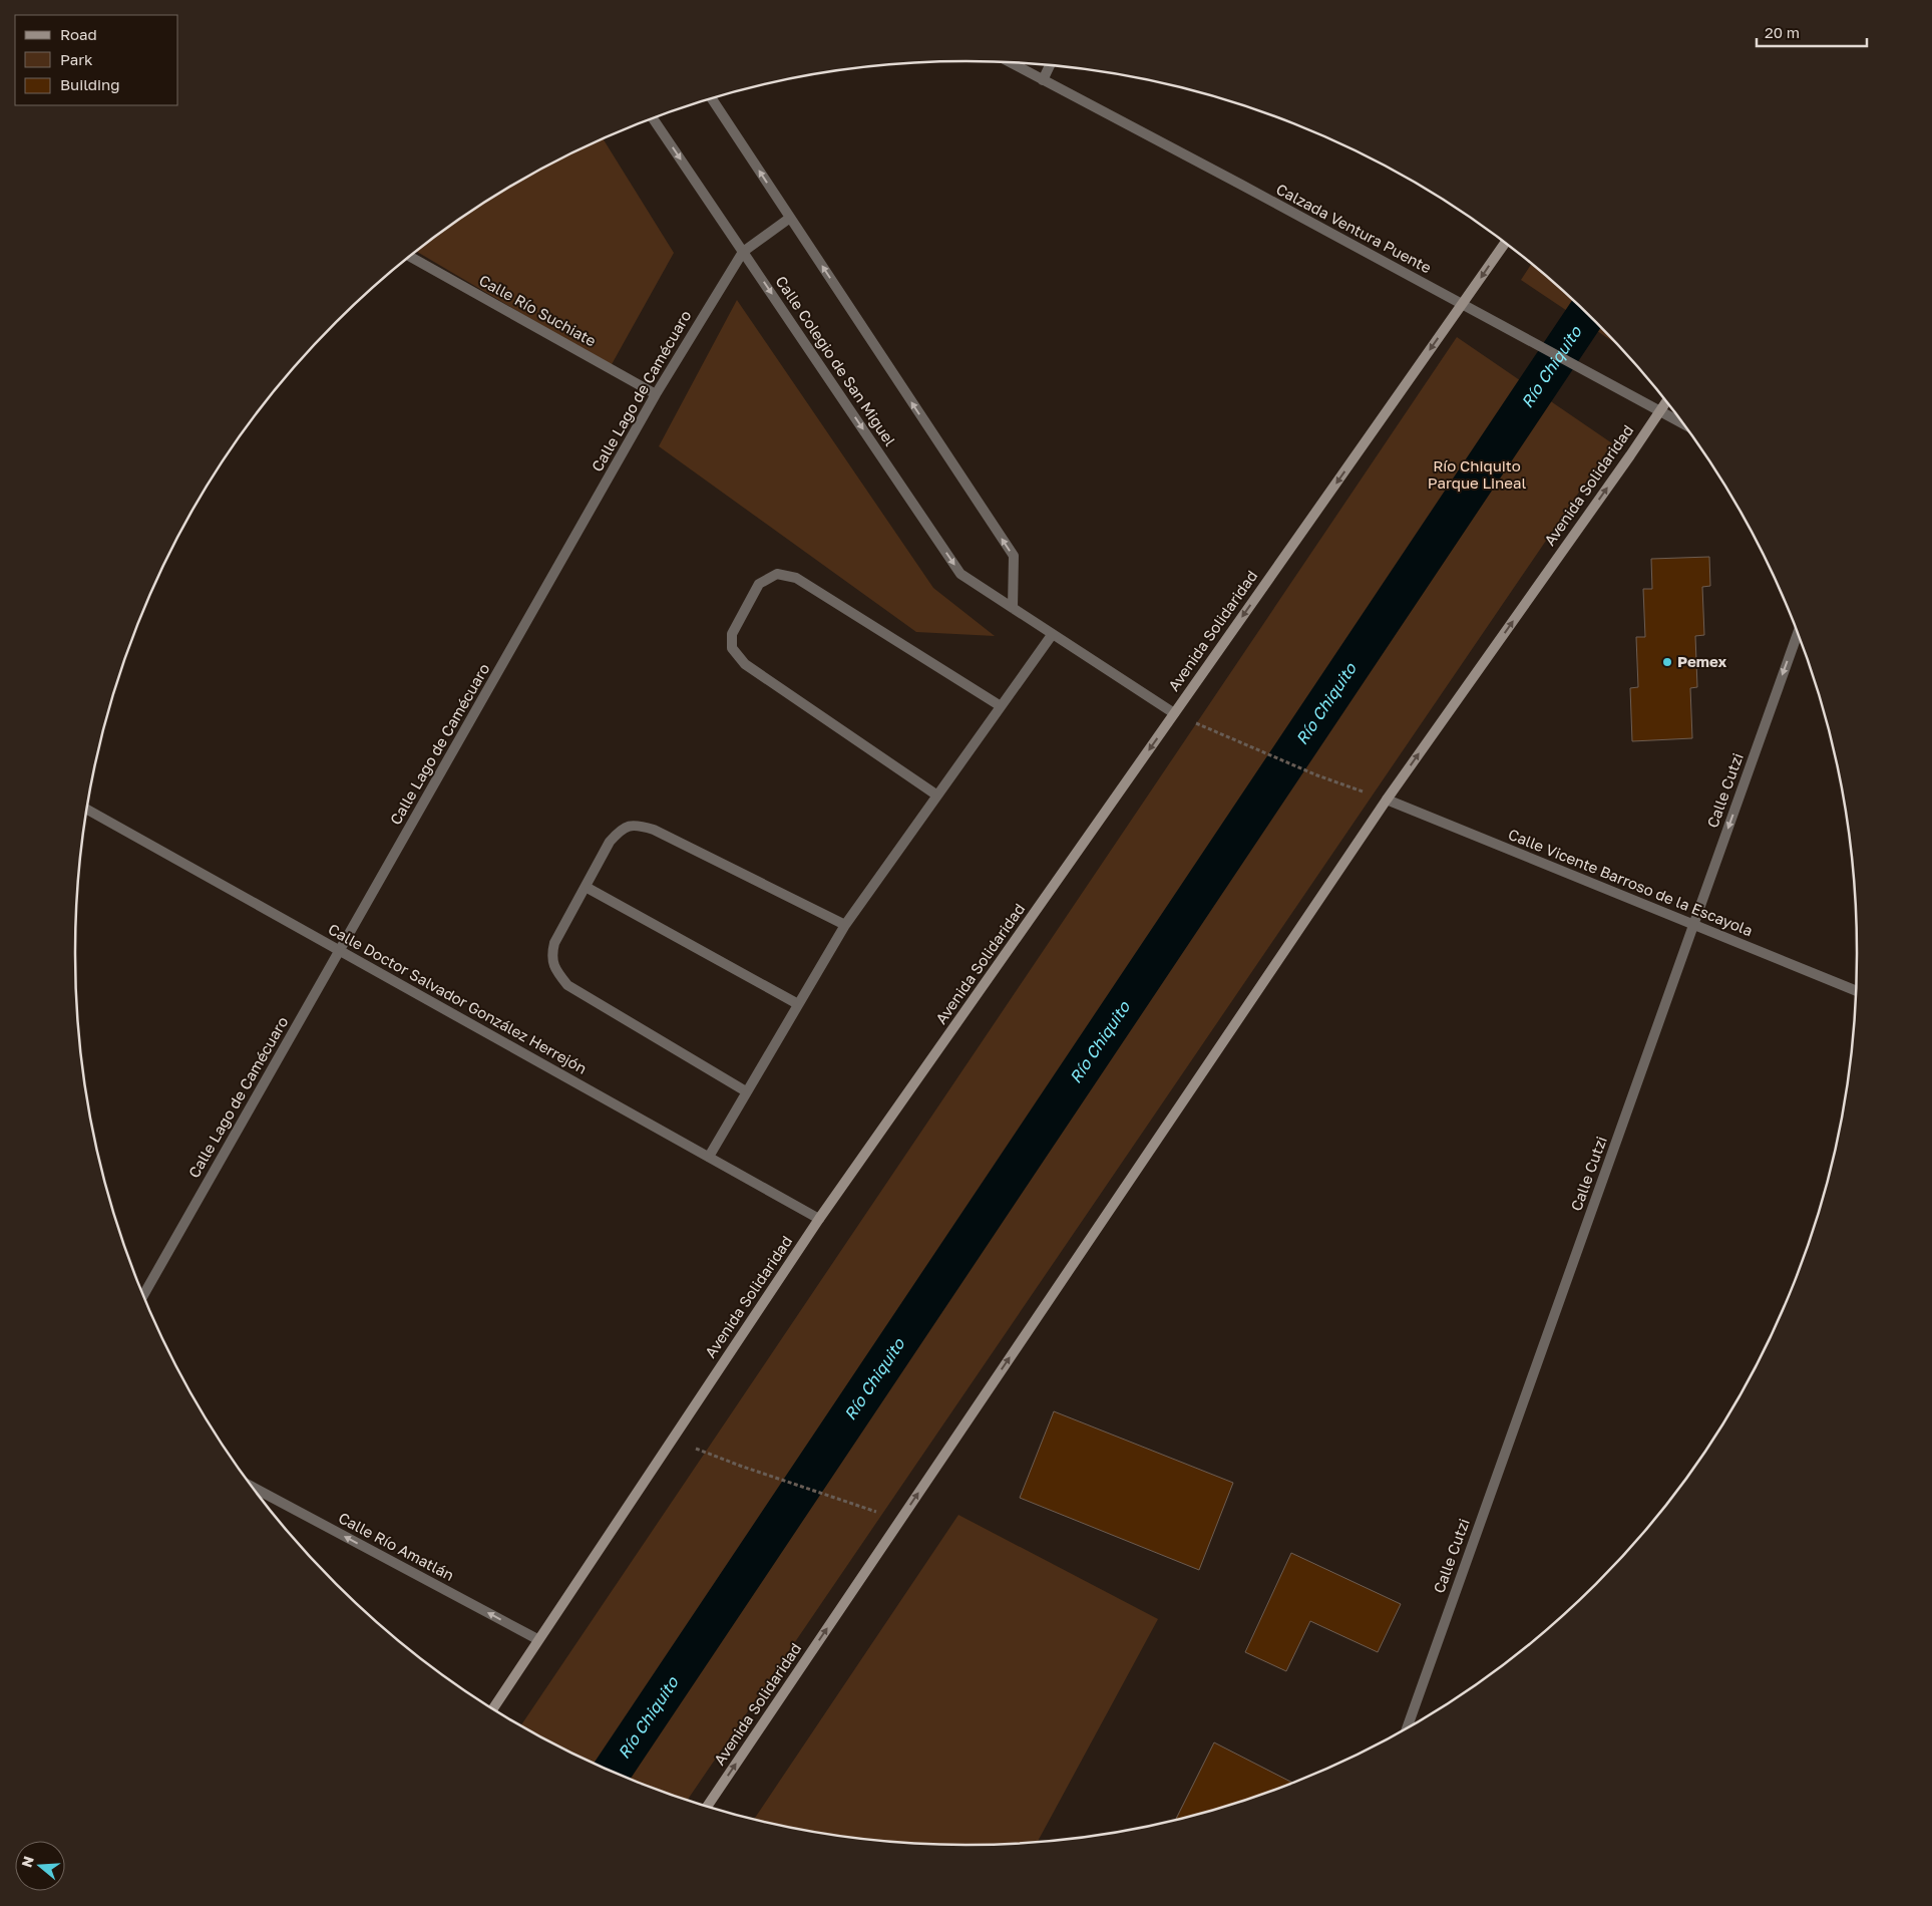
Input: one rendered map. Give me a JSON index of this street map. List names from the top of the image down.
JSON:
{
  "streets": {
    "main road": ["Avenida Solidaridad"],
    "street": [
      "Calzada Ventura Puente",
      "Calle Río Suchiate",
      "Calle Colegio de San Miguel",
      "Calle Lago de Camécuaro",
      "Calle Cutzi",
      "Calle Vicente Barroso de la Escayola",
      "Calle Doctor Salvador González Herrejón",
      "Calle Río Amatlán"
    ]
  },
  "crossings": [
    ["Calzada Ventura Puente", "Avenida Solidaridad"],
    ["Calle Río Suchiate", "Calle Lago de Camécuaro"],
    ["Calle Colegio de San Miguel", "Calle Lago de Camécuaro"],
    ["Calle Colegio de San Miguel", "Avenida Solidaridad"],
    ["Calle Lago de Camécuaro", "Calle Doctor Salvador González Herrejón"],
    ["Avenida Solidaridad", "Calle Vicente Barroso de la Escayola"],
    ["Avenida Solidaridad", "Calle Doctor Salvador González Herrejón"],
    ["Avenida Solidaridad", "Calle Río Amatlán"],
    ["Calle Cutzi", "Calle Vicente Barroso de la Escayola"]
  ],
  "one_way": ["Calle Río Amatlán"],
  "water": ["Río Chiquito"],
  "parks": ["Río Chiquito Parque Lineal"],
  "places": ["Pemex"],
  "legend": ["Road", "Park", "Building"],
  "scale_bar": "20 m",
  "north": "left"
}
